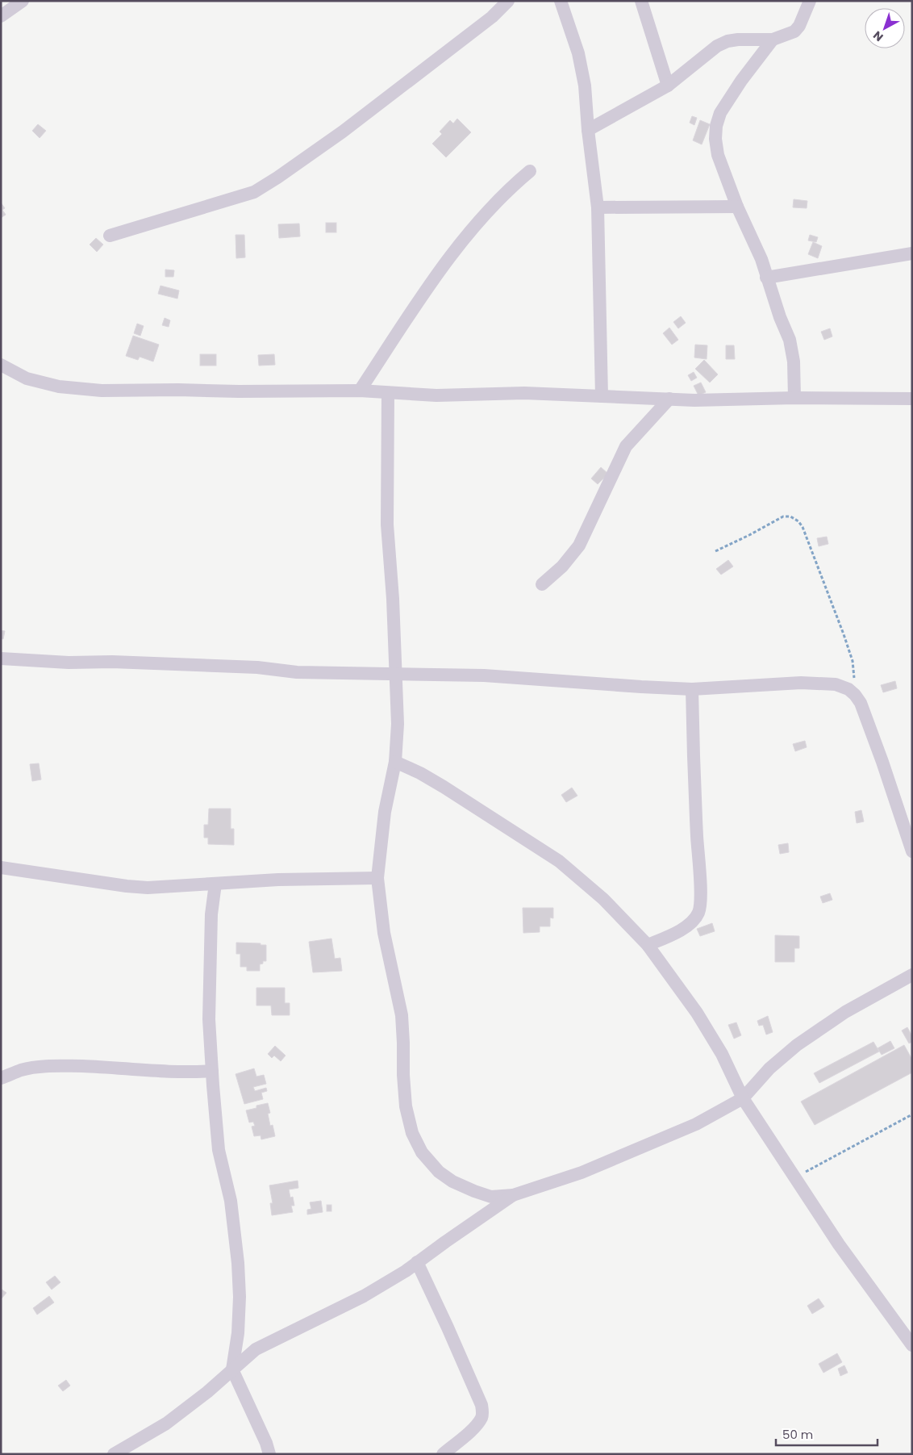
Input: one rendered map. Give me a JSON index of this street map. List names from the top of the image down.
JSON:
{
  "scale_bar": "50 m",
  "north": "bottom left"
}
